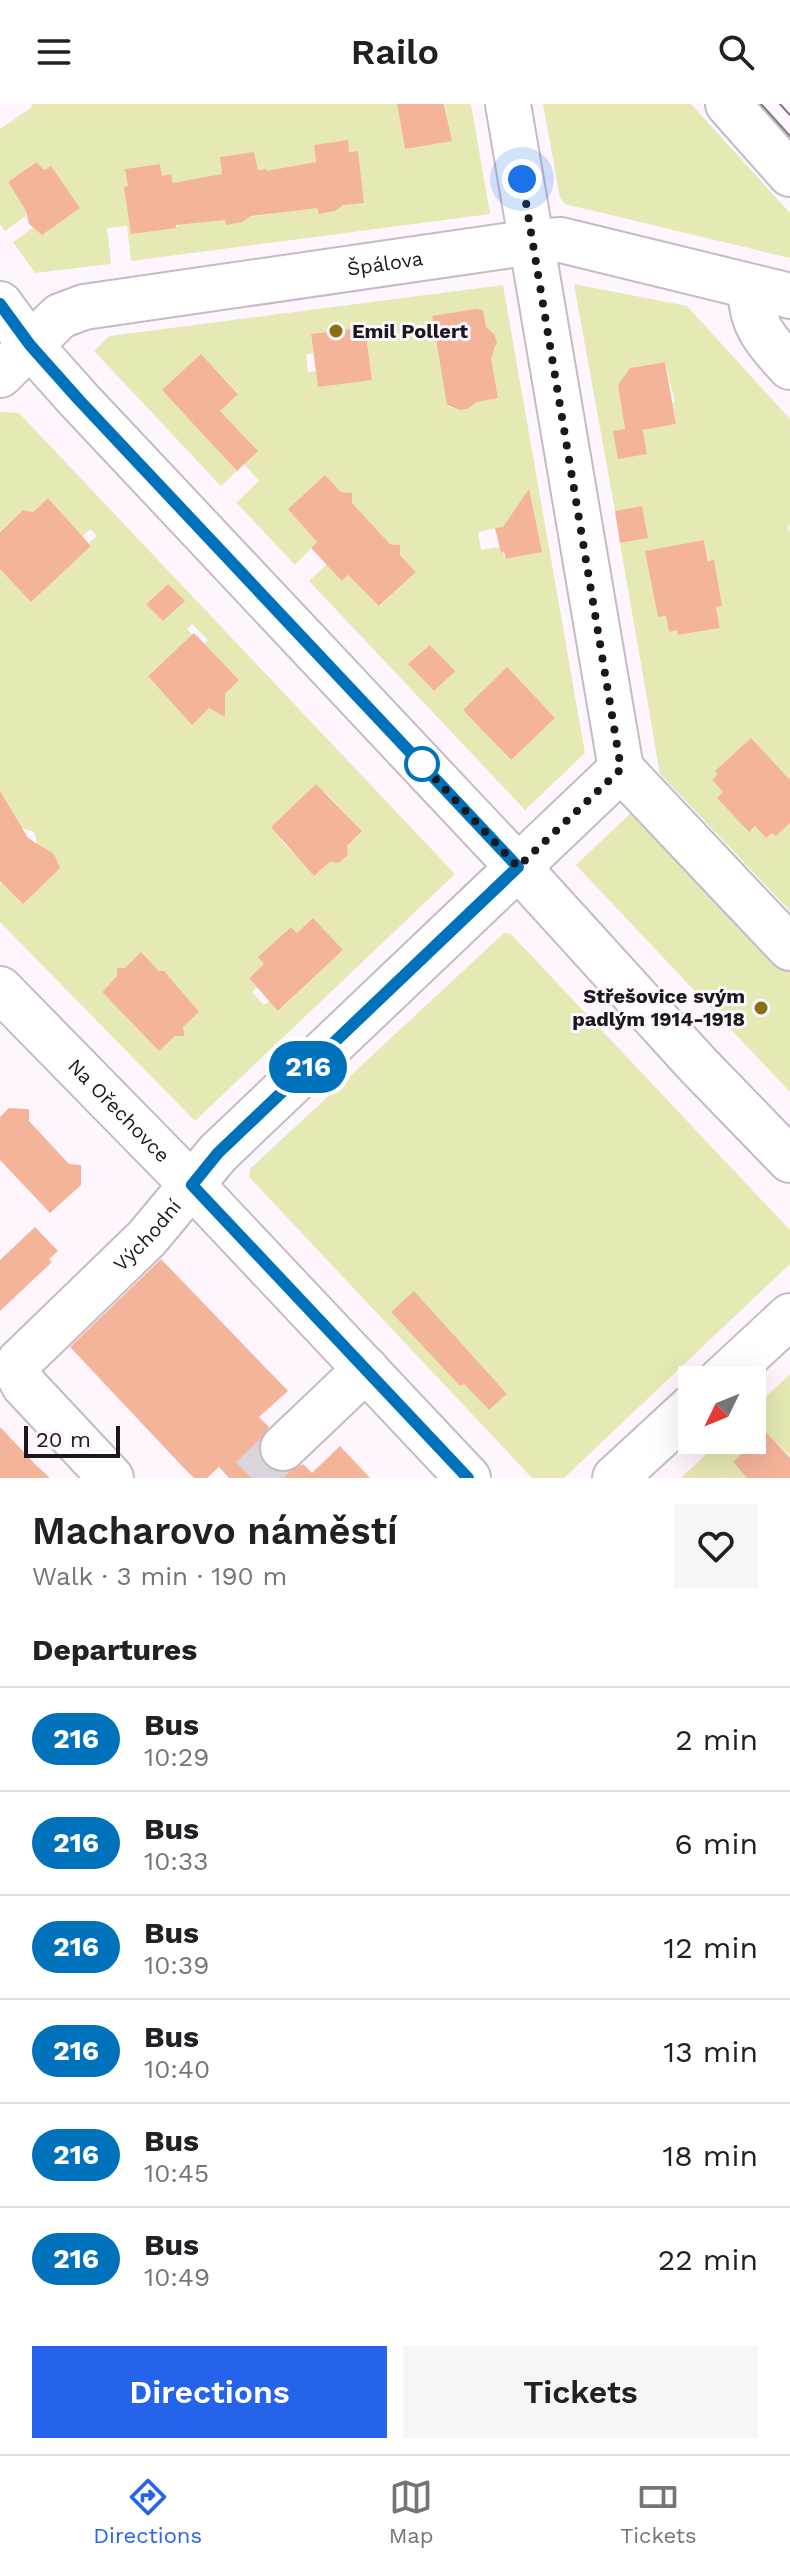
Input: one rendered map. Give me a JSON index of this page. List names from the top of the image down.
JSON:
{
  "streets": {
    "street": ["Špálova", "Na Ořechovce", "Východní"]
  },
  "crossings": [
    ["Na Ořechovce", "Východní"]
  ],
  "places": ["Emil Pollert", "Střešovice svým padlým 1914-1918"],
  "lines": ["bus line 216"],
  "scale_bar": "20 m",
  "north": "bottom left",
  "page": {
    "header": "Railo",
    "on_map": "216",
    "scale": "20 m",
    "heading": [
      ["Macharovo náměstí", "Walk · 3 min · 190 m"],
      "Departures"
    ],
    "list": [
      {
        "mark": "216",
        "name": "Bus",
        "note": "10:29",
        "value": "2 min"
      },
      {
        "mark": "216",
        "name": "Bus",
        "note": "10:33",
        "value": "6 min"
      },
      {
        "mark": "216",
        "name": "Bus",
        "note": "10:39",
        "value": "12 min"
      },
      {
        "mark": "216",
        "name": "Bus",
        "note": "10:40",
        "value": "13 min"
      },
      {
        "mark": "216",
        "name": "Bus",
        "note": "10:45",
        "value": "18 min"
      },
      {
        "mark": "216",
        "name": "Bus",
        "note": "10:49",
        "value": "22 min"
      }
    ],
    "buttons": ["Directions", "Tickets"],
    "tabs": ["Directions", "Map", "Tickets"]
  }
}
